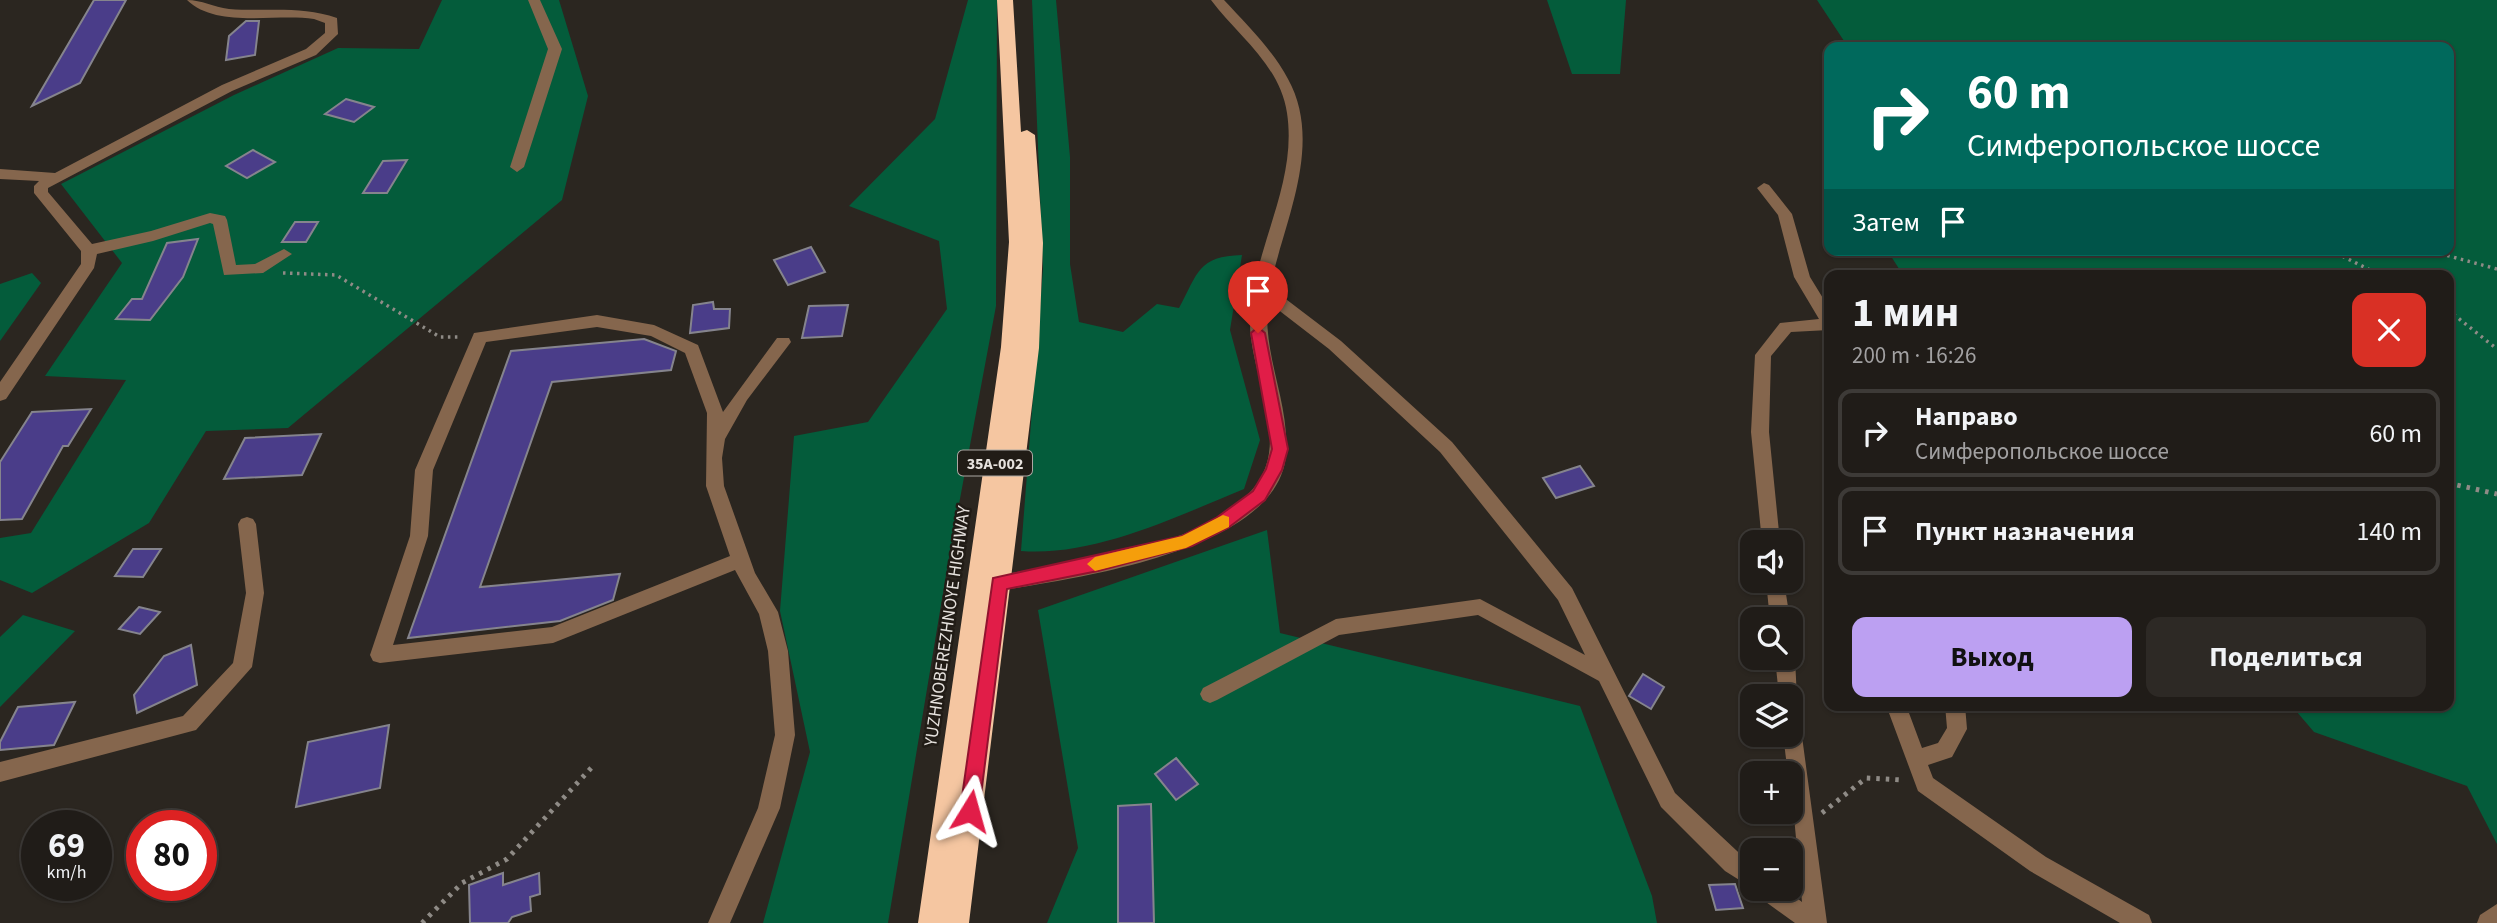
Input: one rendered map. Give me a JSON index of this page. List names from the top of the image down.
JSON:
{
  "streets": {
    "highway": ["35А-002", "YUZHNOBEREZHNOYE HIGHWAY"]
  },
  "page": {
    "turn": ["60 m", "Симферопольское шоссе"],
    "then": "Затем",
    "heading": ["1 мин", "200 m · 16:26"],
    "list": [
      {
        "name": "Направо",
        "note": "Симферопольское шоссе",
        "value": "60 m"
      },
      {
        "name": "Пункт назначения",
        "value": "140 m"
      }
    ],
    "map_buttons": ["+", "−"],
    "buttons": ["Выход", "Поделиться"],
    "speed": "69 km/h",
    "limit": "80"
  }
}
